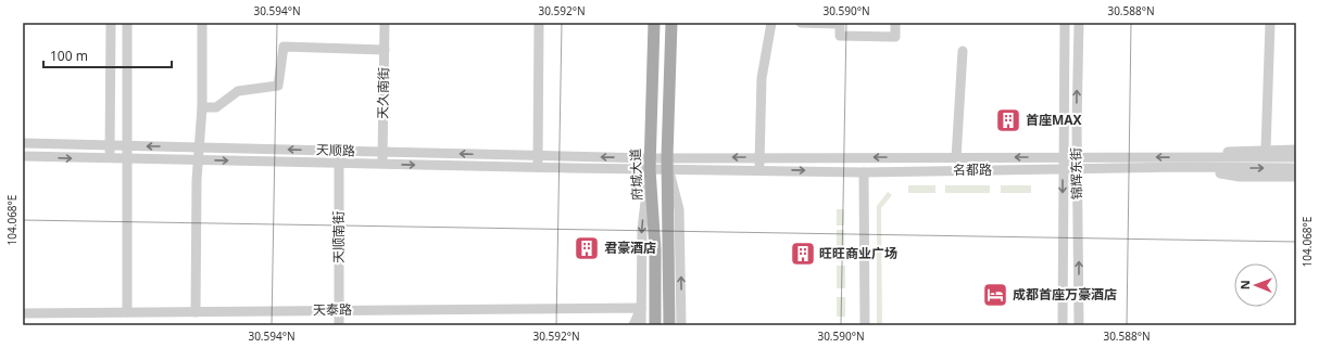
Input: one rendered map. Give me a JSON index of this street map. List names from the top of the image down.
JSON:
{
  "streets": {
    "main road": ["府城大道"],
    "street": [
      "天久南街",
      "天顺路",
      "名都路",
      "锦辉东街",
      "天顺南街",
      "天泰路"
    ]
  },
  "crossings": [
    ["天久南街", "天顺路"],
    ["天顺路", "府城大道"],
    ["天顺路", "天顺南街"],
    ["名都路", "锦辉东街"],
    ["天顺南街", "天泰路"]
  ],
  "places": {
    "building": ["首座MAX", "君豪酒店", "旺旺商业广场"],
    "hotel": ["成都首座万豪酒店"]
  },
  "scale_bar": "100 m",
  "north": "left",
  "coordinates": [
    "30.594°N",
    "30.592°N",
    "30.590°N",
    "30.588°N",
    "104.068°E"
  ]
}
